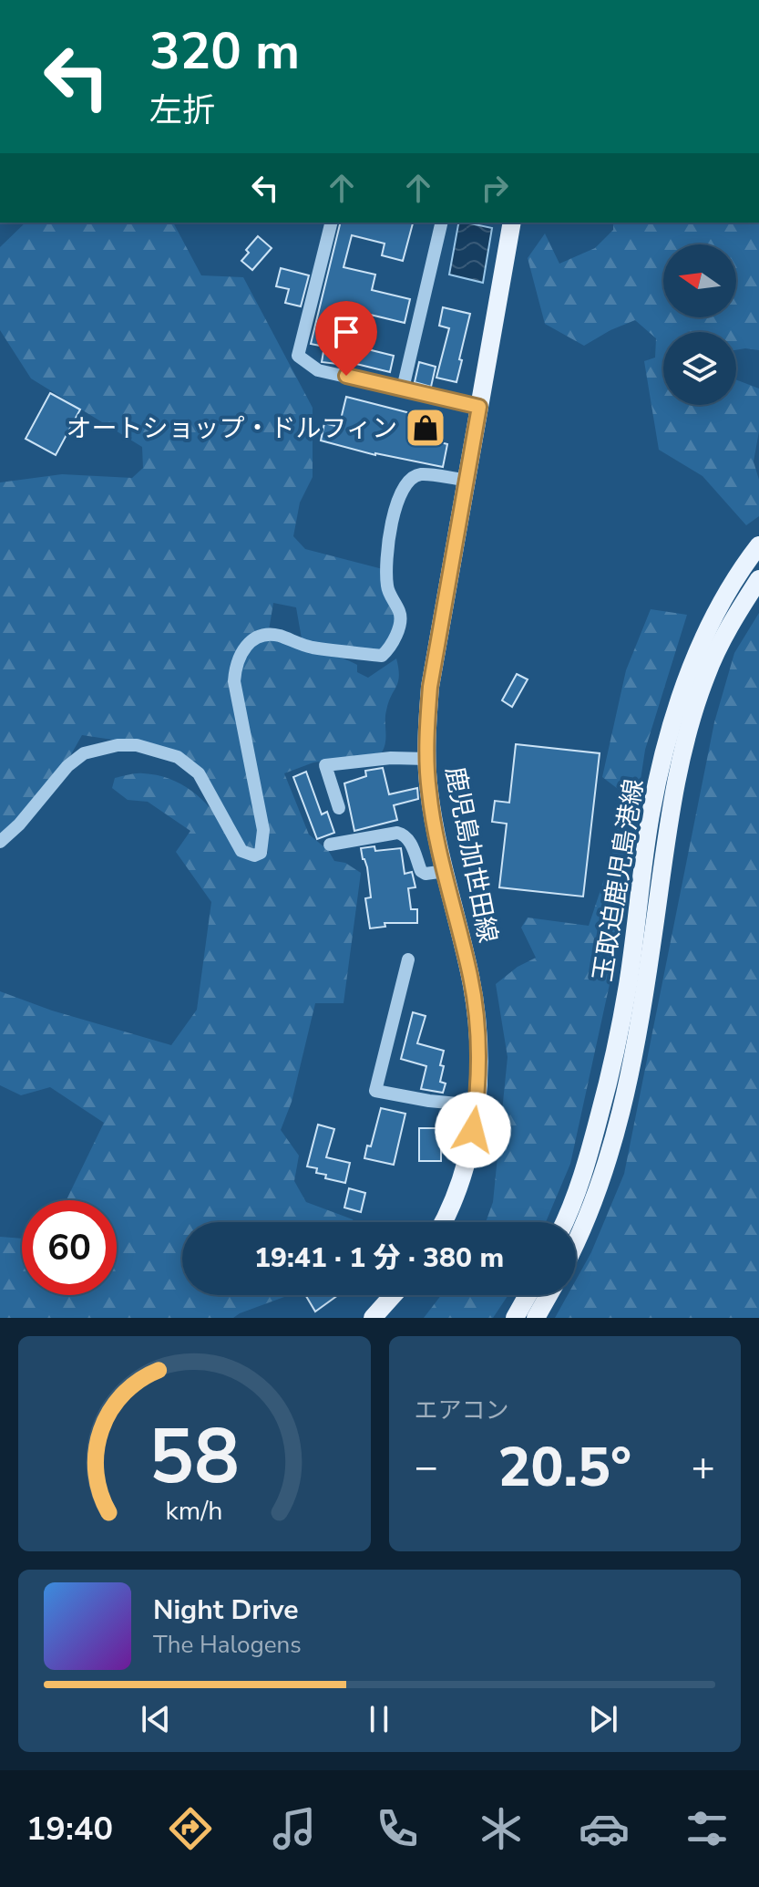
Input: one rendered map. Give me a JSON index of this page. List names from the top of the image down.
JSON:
{
  "streets": {
    "main road": ["鹿児島加世田線", "玉取迫鹿児島港線"]
  },
  "places": {
    "shop": ["オートショップ・ドルフィン"]
  },
  "north": "left",
  "page": {
    "turn": ["320 m", "左折"],
    "limit": "60",
    "trip": "19:41 · 1 分 · 380 m",
    "tile": "エアコン",
    "heat": ["−", "20.5°", "+"],
    "song": ["Night Drive", "The Halogens"],
    "tabs": "19:40",
    "gauge": ["58", "km/h"]
  }
}
